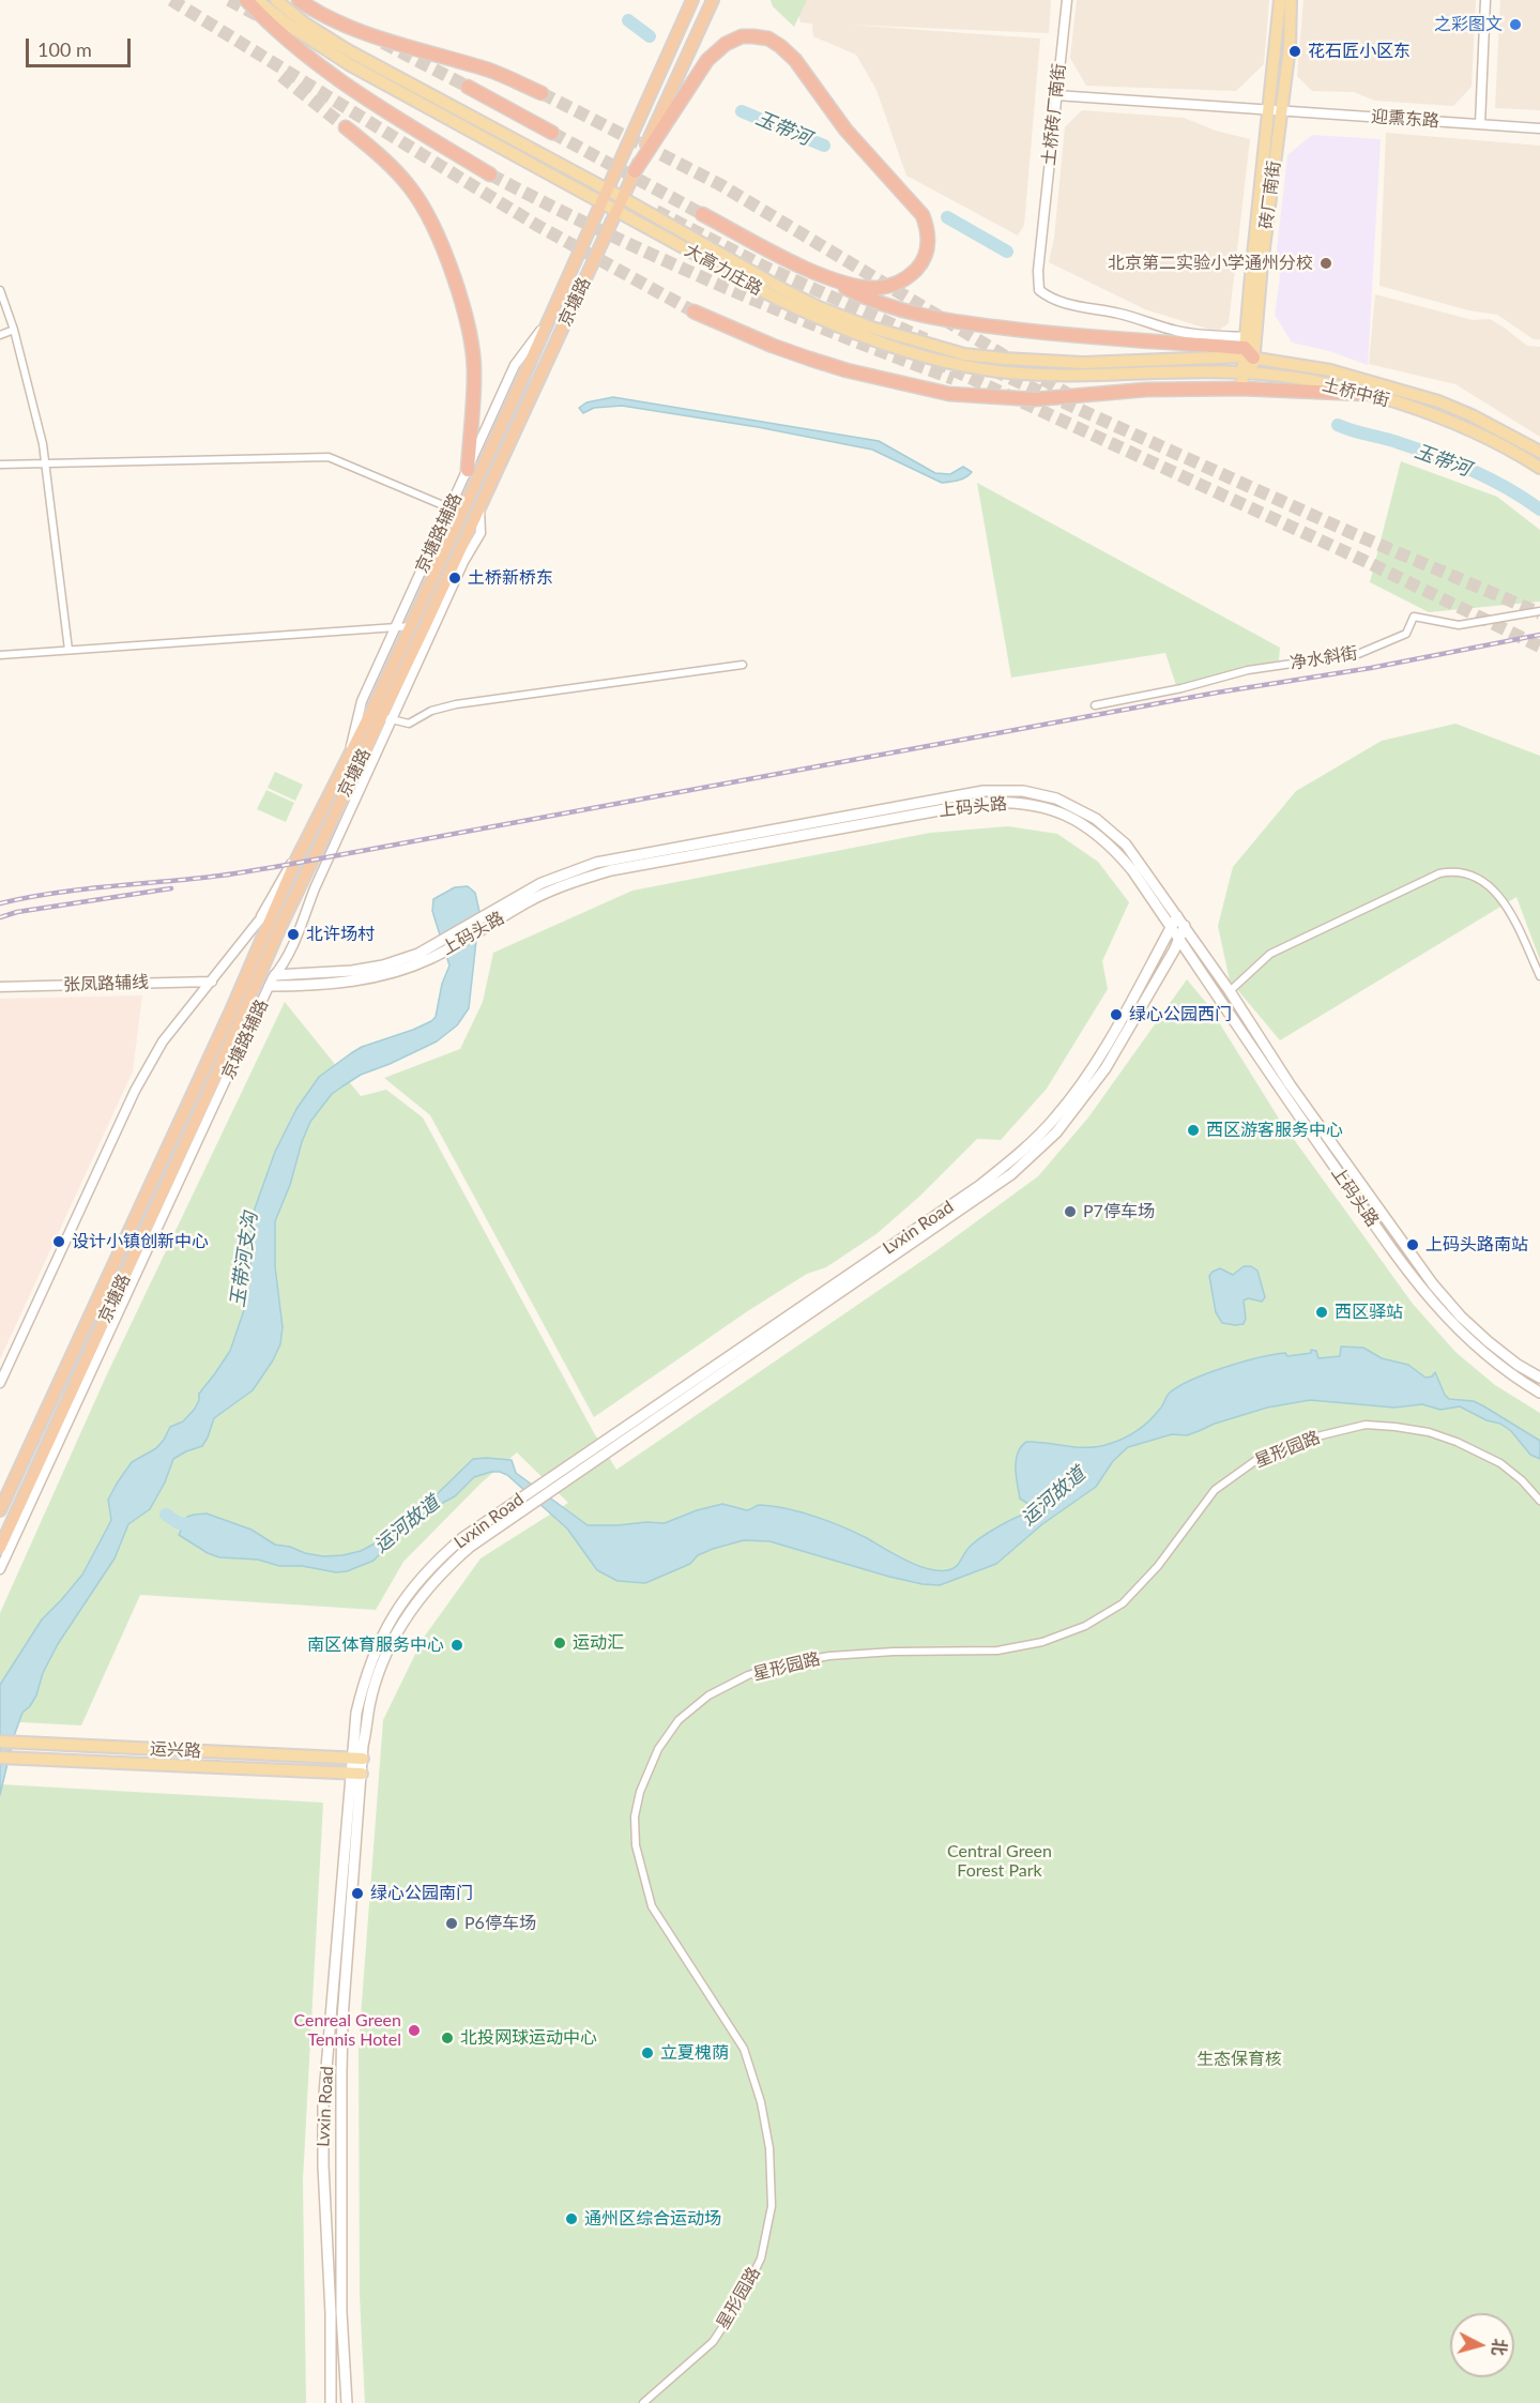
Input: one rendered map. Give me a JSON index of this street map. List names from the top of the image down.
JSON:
{
  "streets": {
    "highway": ["京塘路"],
    "main road": [
      "砖厂南街",
      "大高力庄路",
      "土桥中街",
      "上码头路",
      "Lvxin Road",
      "运兴路"
    ],
    "street": [
      "土桥砖厂南街",
      "迎熏东路",
      "京塘路辅路",
      "净水斜街",
      "张凤路辅线",
      "星形园路"
    ]
  },
  "crossings": [
    ["土桥砖厂南街", "迎熏东路"],
    ["土桥砖厂南街", "砖厂南街"],
    ["土桥砖厂南街", "大高力庄路"],
    ["迎熏东路", "砖厂南街"],
    ["砖厂南街", "大高力庄路"],
    ["砖厂南街", "土桥中街"],
    ["大高力庄路", "京塘路"],
    ["大高力庄路", "土桥中街"],
    ["京塘路", "京塘路辅路"],
    ["京塘路辅路", "上码头路"],
    ["上码头路", "Lvxin Road"],
    ["Lvxin Road", "运兴路"]
  ],
  "water": ["玉带河", "玉带河支沟", "运河故道"],
  "parks": ["Central Green Forest Park", "生态保育核"],
  "places": [
    "之彩图文",
    "花石匠小区东",
    "北京第二实验小学通州分校",
    "土桥新桥东",
    "北许场村",
    "绿心公园西门",
    "西区游客服务中心",
    "P7停车场",
    "设计小镇创新中心",
    "上码头路南站",
    "西区驿站",
    "运动汇",
    "南区体育服务中心",
    "绿心公园南门",
    "P6停车场",
    "Cenreal Green Tennis Hotel",
    "北投网球运动中心",
    "立夏槐荫",
    "通州区综合运动场"
  ],
  "scale_bar": "100 m",
  "north": "right"
}
